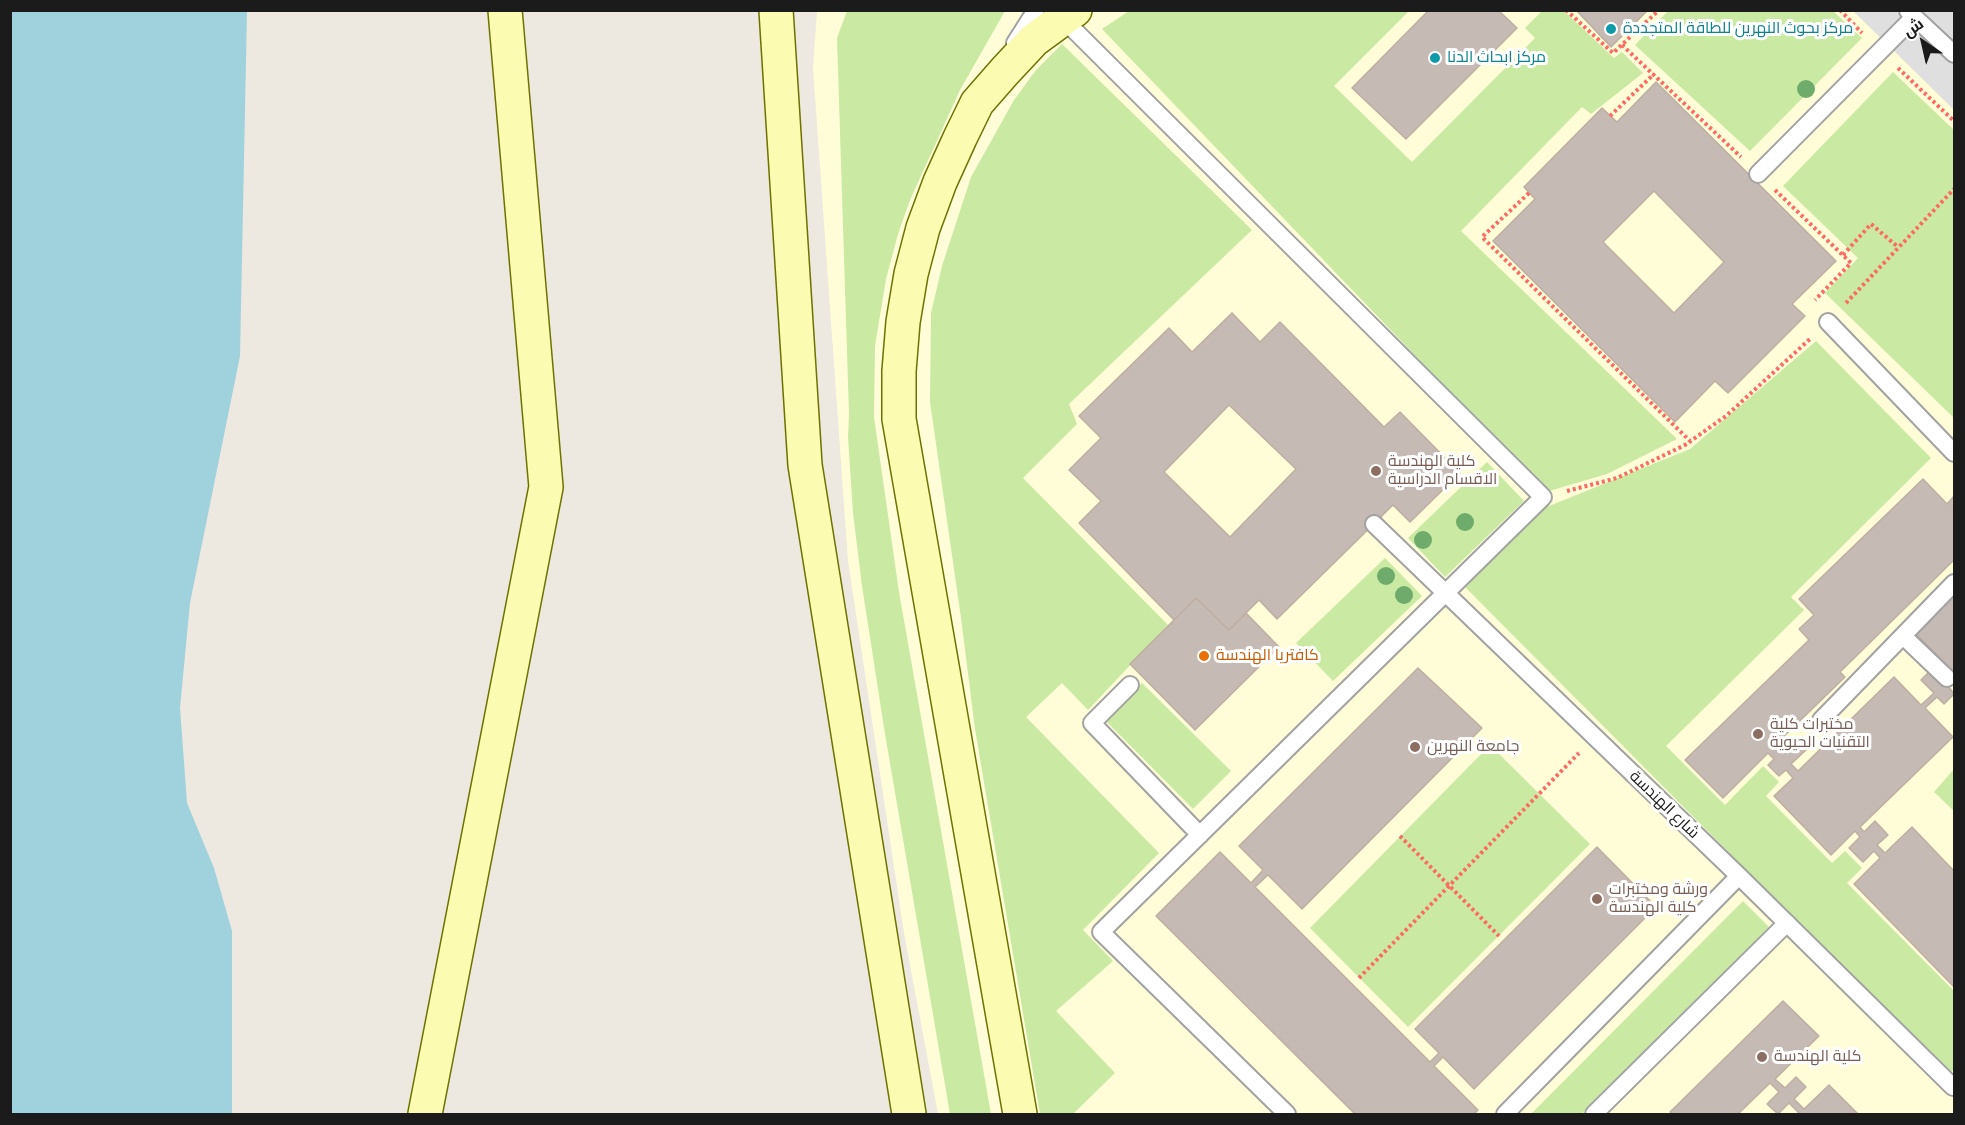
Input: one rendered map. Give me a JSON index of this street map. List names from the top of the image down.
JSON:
{
  "streets": {
    "lane": ["شارع الهندسة"]
  },
  "places": [
    "مركز بحوث النهرين للطاقة المتجددة",
    "مركز ابحاث الدنا",
    "كلية الهندسة الاقسام الدراسية",
    "كافتريا الهندسة",
    "مختبرات كلية التقنيات الحيوية",
    "جامعة النهرين",
    "ورشة ومختبرات كلية الهندسة",
    "كلية الهندسة"
  ],
  "north": "top left"
}
